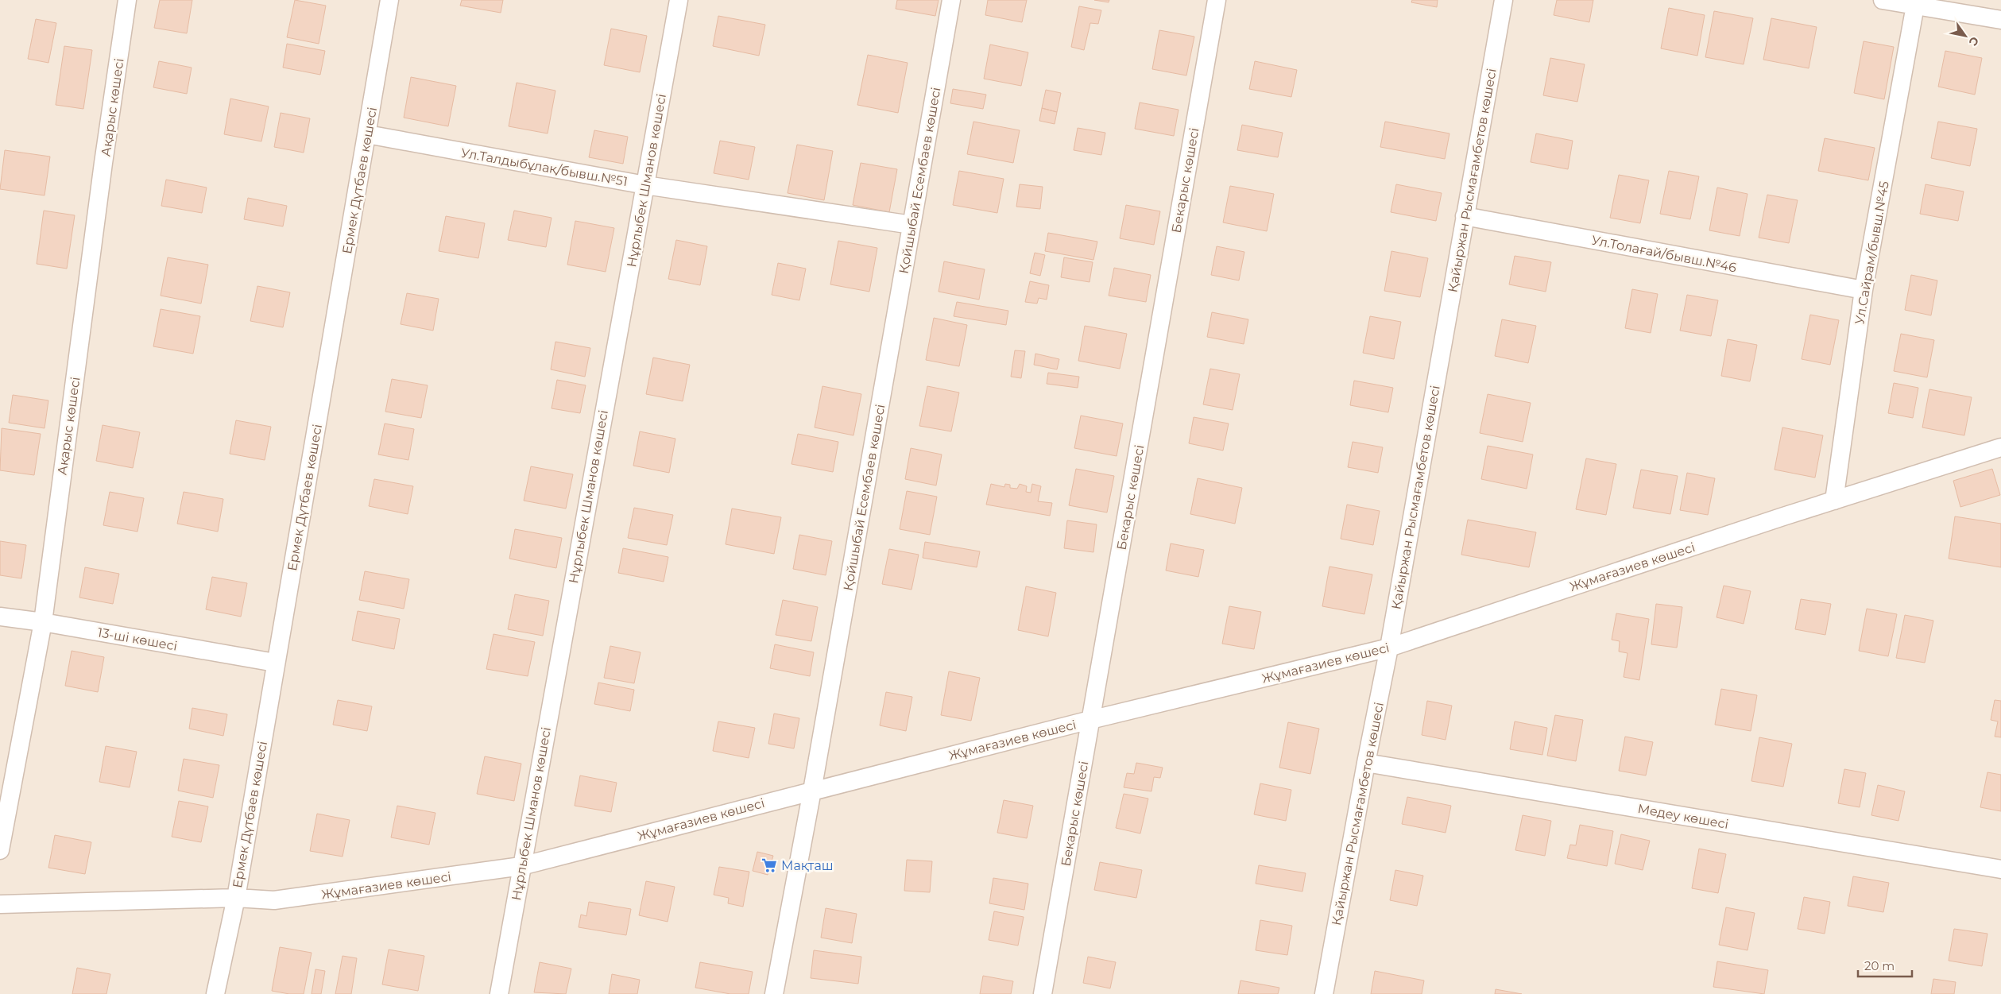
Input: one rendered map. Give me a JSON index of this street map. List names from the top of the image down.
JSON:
{
  "streets": {
    "street": [
      "Ақарыс көшесi",
      "Ул.Талдыбұлақ/бывш.№51",
      "Ермек Дүтбаев көшесi",
      "Нұрлыбек Шманов көшесі",
      "Қойшыбай Есембаев көшесі",
      "Бекарыс көшесі",
      "Қайыржан Рысмағамбетов көшесі",
      "Ул.Сайрам/бывш.№45",
      "Ул.Толағай/бывш.№46",
      "Жұмағазиев көшесі",
      "13-ші көшесi",
      "Медеу көшесі"
    ]
  },
  "crossings": [
    ["Ақарыс көшесi", "13-ші көшесi"],
    ["Ул.Талдыбұлақ/бывш.№51", "Ермек Дүтбаев көшесi"],
    ["Ул.Талдыбұлақ/бывш.№51", "Нұрлыбек Шманов көшесі"],
    ["Ул.Талдыбұлақ/бывш.№51", "Қойшыбай Есембаев көшесі"],
    ["Ермек Дүтбаев көшесi", "Жұмағазиев көшесі"],
    ["Ермек Дүтбаев көшесi", "13-ші көшесi"],
    ["Нұрлыбек Шманов көшесі", "Жұмағазиев көшесі"],
    ["Қойшыбай Есембаев көшесі", "Жұмағазиев көшесі"],
    ["Бекарыс көшесі", "Жұмағазиев көшесі"],
    ["Қайыржан Рысмағамбетов көшесі", "Ул.Толағай/бывш.№46"],
    ["Қайыржан Рысмағамбетов көшесі", "Жұмағазиев көшесі"],
    ["Қайыржан Рысмағамбетов көшесі", "Медеу көшесі"],
    ["Ул.Сайрам/бывш.№45", "Ул.Толағай/бывш.№46"],
    ["Ул.Сайрам/бывш.№45", "Жұмағазиев көшесі"]
  ],
  "places": {
    "supermarket": ["Мақташ"]
  },
  "scale_bar": "20 m",
  "north": "bottom right"
}
